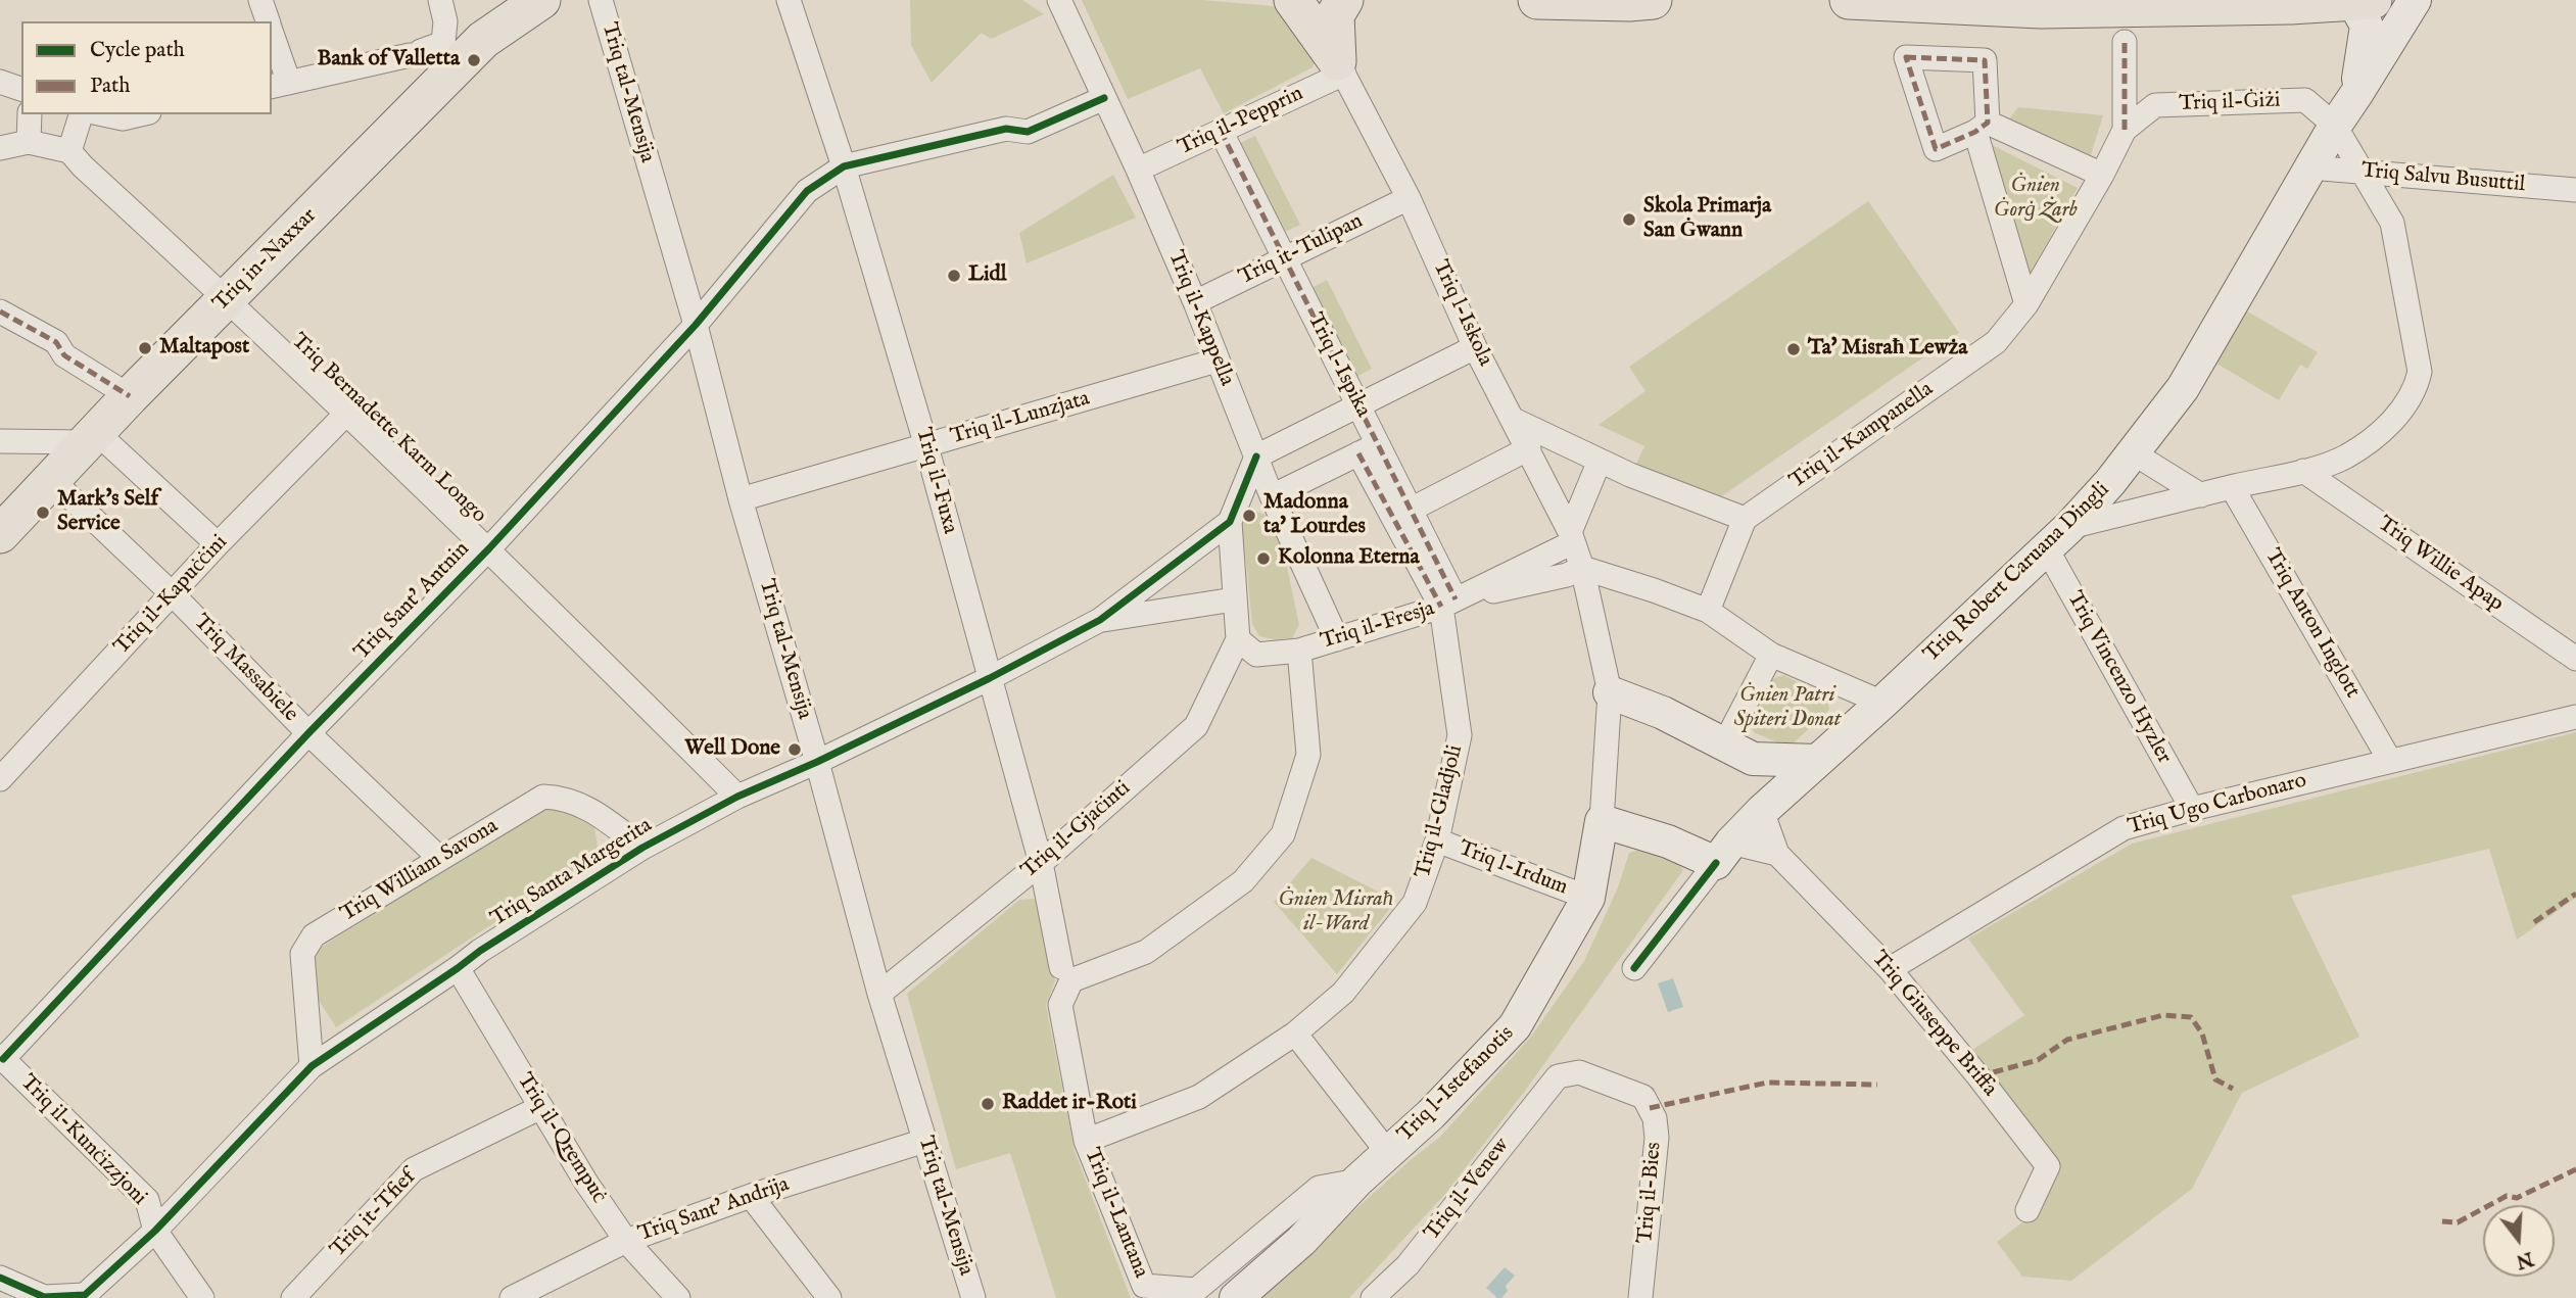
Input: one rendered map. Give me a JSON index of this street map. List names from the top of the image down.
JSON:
{
  "streets": {
    "main road": ["Triq in-Naxxar"],
    "street": [
      "Triq tal-Mensija",
      "Triq il-Ġiżi",
      "Triq il-Pepprin",
      "Triq Salvu Busuttil",
      "Triq it-Tulipan",
      "Triq l-Iskola",
      "Triq il-Kappella",
      "Triq l-Ispika",
      "Triq il-Lunzjata",
      "Triq Bernadette Karm Longo",
      "Triq il-Kampanella",
      "Triq il-Fuxa",
      "Triq Willie Apap",
      "Triq Robert Caruana Dingli",
      "Triq il-Kapuċċini",
      "Triq Sant' Antnin",
      "Triq Anton Inglott",
      "Triq il-Fresja",
      "Triq Massabiele",
      "Triq Vincenzo Hyzler",
      "Triq Ugo Carbonaro",
      "Triq il-Gladjoli",
      "Triq il-Gjaċinti",
      "Triq l-Irdum",
      "Triq William Savona",
      "Triq Santa Margerita",
      "Triq Giuseppe Briffa",
      "Triq l-Istefanotis",
      "Triq il-Qrempuċ",
      "Triq il-Kunċizzjoni",
      "Triq il-Venew",
      "Triq il-Bies",
      "Triq Sant' Andrija",
      "Triq il-Lantana",
      "Triq it-Tfief"
    ]
  },
  "crossings": [
    ["Triq tal-Mensija", "Triq il-Lunzjata"],
    ["Triq tal-Mensija", "Triq Sant' Antnin"],
    ["Triq tal-Mensija", "Triq il-Gjaċinti"],
    ["Triq tal-Mensija", "Triq Santa Margerita"],
    ["Triq tal-Mensija", "Triq Sant' Andrija"],
    ["Triq il-Ġiżi", "Triq Salvu Busuttil"],
    ["Triq il-Ġiżi", "Triq il-Kampanella"],
    ["Triq il-Ġiżi", "Triq Willie Apap"],
    ["Triq il-Ġiżi", "Triq Robert Caruana Dingli"],
    ["Triq il-Ġiżi", "Triq Anton Inglott"],
    ["Triq il-Pepprin", "Triq l-Iskola"],
    ["Triq il-Pepprin", "Triq il-Kappella"],
    ["Triq il-Pepprin", "Triq l-Ispika"],
    ["Triq Salvu Busuttil", "Triq Robert Caruana Dingli"],
    ["Triq it-Tulipan", "Triq l-Iskola"],
    ["Triq it-Tulipan", "Triq il-Kappella"],
    ["Triq it-Tulipan", "Triq l-Ispika"],
    ["Triq in-Naxxar", "Triq Bernadette Karm Longo"],
    ["Triq in-Naxxar", "Triq Massabiele"],
    ["Triq l-Iskola", "Triq il-Fresja"],
    ["Triq l-Iskola", "Triq l-Istefanotis"],
    ["Triq il-Kappella", "Triq il-Lunzjata"],
    ["Triq il-Kappella", "Triq il-Fresja"],
    ["Triq l-Ispika", "Triq il-Fresja"],
    ["Triq l-Ispika", "Triq il-Gladjoli"],
    ["Triq il-Lunzjata", "Triq il-Fuxa"],
    ["Triq Bernadette Karm Longo", "Triq il-Kapuċċini"],
    ["Triq Bernadette Karm Longo", "Triq Sant' Antnin"],
    ["Triq Bernadette Karm Longo", "Triq Santa Margerita"],
    ["Triq il-Fuxa", "Triq Sant' Antnin"],
    ["Triq il-Fuxa", "Triq il-Gjaċinti"],
    ["Triq il-Fuxa", "Triq Santa Margerita"],
    ["Triq il-Fuxa", "Triq il-Lantana"],
    ["Triq Robert Caruana Dingli", "Triq Vincenzo Hyzler"],
    ["Triq Robert Caruana Dingli", "Triq Giuseppe Briffa"],
    ["Triq il-Kapuċċini", "Triq Massabiele"],
    ["Triq Sant' Antnin", "Triq Massabiele"],
    ["Triq Sant' Antnin", "Triq il-Kunċizzjoni"],
    ["Triq Anton Inglott", "Triq Ugo Carbonaro"],
    ["Triq il-Fresja", "Triq il-Gladjoli"],
    ["Triq il-Fresja", "Triq l-Istefanotis"],
    ["Triq Massabiele", "Triq William Savona"],
    ["Triq Vincenzo Hyzler", "Triq Ugo Carbonaro"],
    ["Triq Ugo Carbonaro", "Triq Giuseppe Briffa"],
    ["Triq il-Gladjoli", "Triq l-Irdum"],
    ["Triq il-Gladjoli", "Triq il-Lantana"],
    ["Triq l-Irdum", "Triq l-Istefanotis"],
    ["Triq William Savona", "Triq Santa Margerita"],
    ["Triq Santa Margerita", "Triq il-Qrempuċ"],
    ["Triq Santa Margerita", "Triq il-Kunċizzjoni"],
    ["Triq l-Istefanotis", "Triq il-Lantana"],
    ["Triq il-Qrempuċ", "Triq Sant' Andrija"],
    ["Triq il-Qrempuċ", "Triq it-Tfief"],
    ["Triq il-Venew", "Triq il-Bies"]
  ],
  "parks": ["Ġnien Ġorġ Żarb", "Ġnien Patri Spiteri Donat", "Ġnien Misraħ il-Ward"],
  "places": [
    "Bank of Valletta",
    "Skola Primarja San Ġwann",
    "Lidl",
    "Maltapost",
    "Ta' Misraħ Lewża",
    "Mark's Self Service",
    "Madonna ta' Lourdes",
    "Kolonna Eterna",
    "Well Done",
    "Raddet ir-Roti"
  ],
  "legend": ["Cycle path", "Path"],
  "north": "bottom"
}
